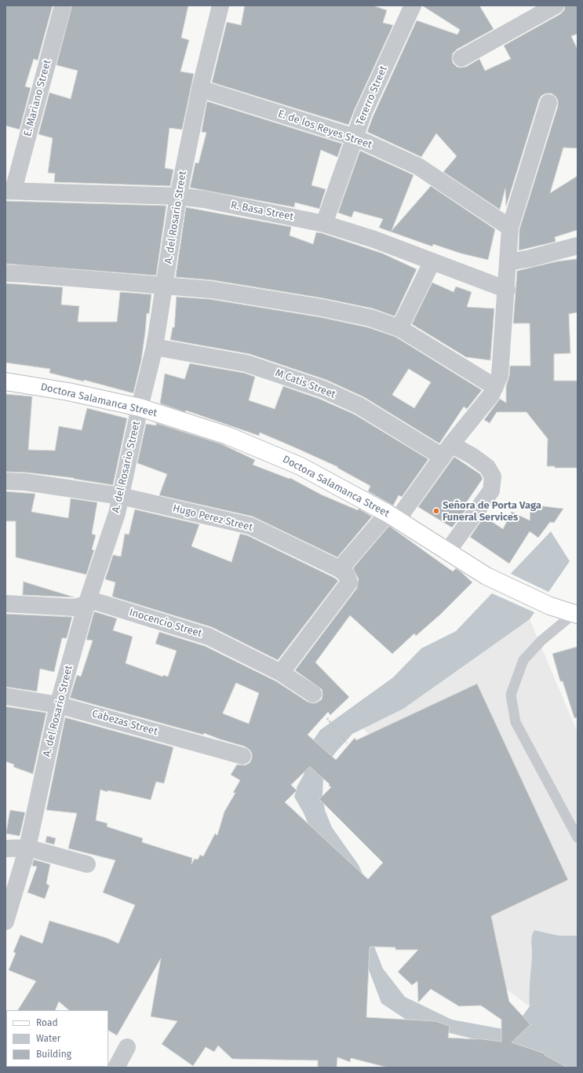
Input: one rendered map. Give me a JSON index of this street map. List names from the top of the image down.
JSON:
{
  "streets": {
    "main road": ["Doctora Salamanca Street"],
    "street": [
      "Tererro Street",
      "E. Mariano Street",
      "E. de los Reyes Street",
      "R. Basa Street",
      "A. del Rosario Street",
      "M Catis Street",
      "Hugo Perez Street",
      "Inocencio Street",
      "Cabezas Street"
    ]
  },
  "crossings": [
    ["Tererro Street", "E. de los Reyes Street"],
    ["Tererro Street", "R. Basa Street"],
    ["E. Mariano Street", "R. Basa Street"],
    ["E. de los Reyes Street", "A. del Rosario Street"],
    ["R. Basa Street", "A. del Rosario Street"],
    ["A. del Rosario Street", "M Catis Street"],
    ["A. del Rosario Street", "Doctora Salamanca Street"],
    ["A. del Rosario Street", "Hugo Perez Street"],
    ["A. del Rosario Street", "Inocencio Street"],
    ["A. del Rosario Street", "Cabezas Street"],
    ["M Catis Street", "Doctora Salamanca Street"],
    ["Hugo Perez Street", "Inocencio Street"]
  ],
  "places": ["Señora de Porta Vaga Funeral Services"],
  "legend": ["Road", "Water", "Building"]
}
